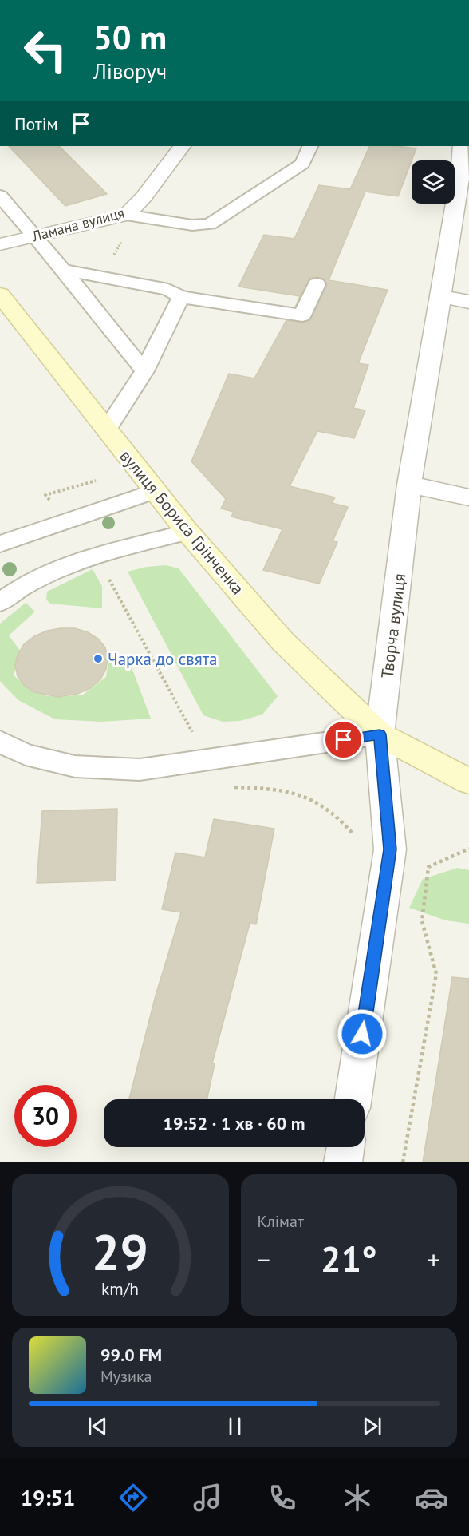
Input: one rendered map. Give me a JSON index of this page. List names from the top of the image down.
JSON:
{
  "streets": {
    "main road": ["вулиця Бориса Грінченка"],
    "street": ["Ламана вулиця", "Творча вулиця"]
  },
  "crossings": [
    ["вулиця Бориса Грінченка", "Творча вулиця"]
  ],
  "places": ["Чарка до свята"],
  "page": {
    "turn": ["50 m", "Ліворуч"],
    "then": "Потім",
    "limit": "30",
    "trip": "19:52 · 1 хв · 60 m",
    "tile": "Клімат",
    "heat": ["−", "21°", "+"],
    "song": ["99.0 FM", "Музика"],
    "tabs": "19:51",
    "gauge": ["29", "km/h"]
  }
}
